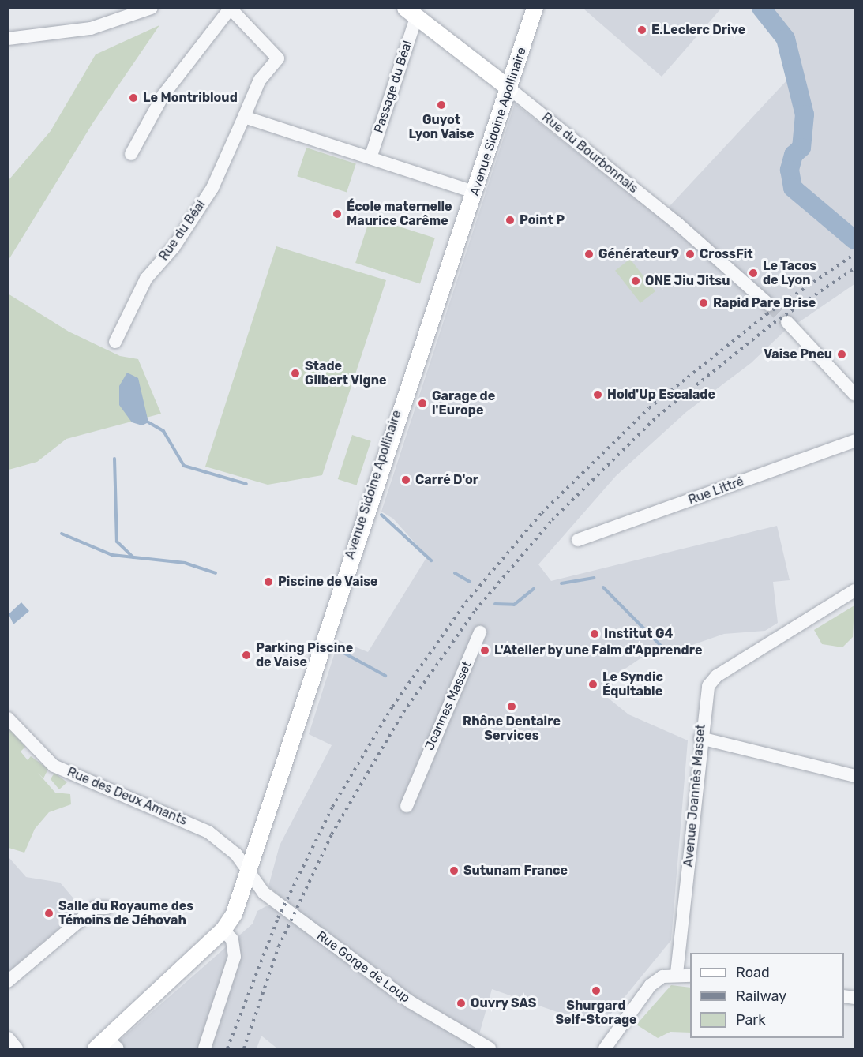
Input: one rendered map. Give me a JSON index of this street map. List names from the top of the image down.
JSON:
{
  "streets": {
    "main road": ["Avenue Sidoine Apollinaire", "Rue du Bourbonnais"],
    "street": [
      "Passage du Béal",
      "Rue du Béal",
      "Rue Littré",
      "Joannes Masset",
      "Avenue Joannès Masset",
      "Rue des Deux Amants",
      "Rue Gorge de Loup"
    ]
  },
  "crossings": [
    ["Passage du Béal", "Rue du Bourbonnais"],
    ["Avenue Sidoine Apollinaire", "Rue du Bourbonnais"],
    ["Avenue Sidoine Apollinaire", "Rue des Deux Amants"],
    ["Avenue Sidoine Apollinaire", "Rue Gorge de Loup"],
    ["Rue des Deux Amants", "Rue Gorge de Loup"]
  ],
  "places": [
    "E.Leclerc Drive",
    "Le Montribloud",
    "Guyot Lyon Vaise",
    "École maternelle Maurice Carême",
    "Point P",
    "Générateur9",
    "CrossFit",
    "Le Tacos de Lyon",
    "ONE Jiu Jitsu",
    "Rapid Pare Brise",
    "Vaise Pneu",
    "Stade Gilbert Vigne",
    "Hold'Up Escalade",
    "Garage de l'Europe",
    "Carré D'or",
    "Piscine de Vaise",
    "Institut G4",
    "L'Atelier by une Faim d'Apprendre",
    "Parking Piscine de Vaise",
    "Le Syndic Équitable",
    "Rhône Dentaire Services",
    "Sutunam France",
    "Salle du Royaume des Témoins de Jéhovah",
    "Shurgard Self-Storage",
    "Ouvry SAS"
  ],
  "legend": ["Road", "Railway", "Park"]
}
